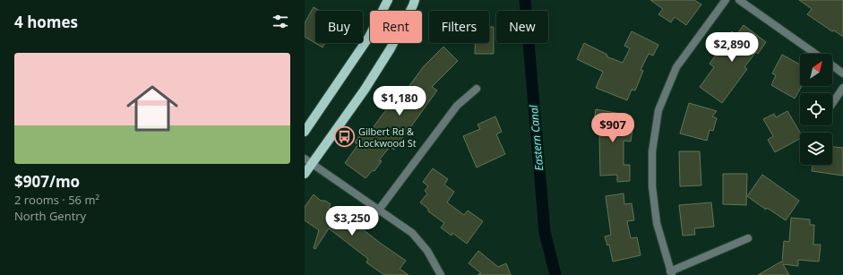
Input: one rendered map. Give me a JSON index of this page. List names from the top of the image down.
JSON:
{
  "water": ["Eastern Canal"],
  "places": {
    "bus stop": ["Gilbert Rd & Lockwood St"]
  },
  "north": "top right",
  "page": {
    "heading": "4 homes",
    "chip": [
      "Buy",
      "Rent",
      "Filters",
      "New"
    ],
    "price": [
      "$2,890",
      "$1,180",
      "$907",
      "$3,250"
    ],
    "list": [
      {
        "name": "$907/mo",
        "note": "2 rooms · 56 m² · North Gentry"
      }
    ]
  }
}
